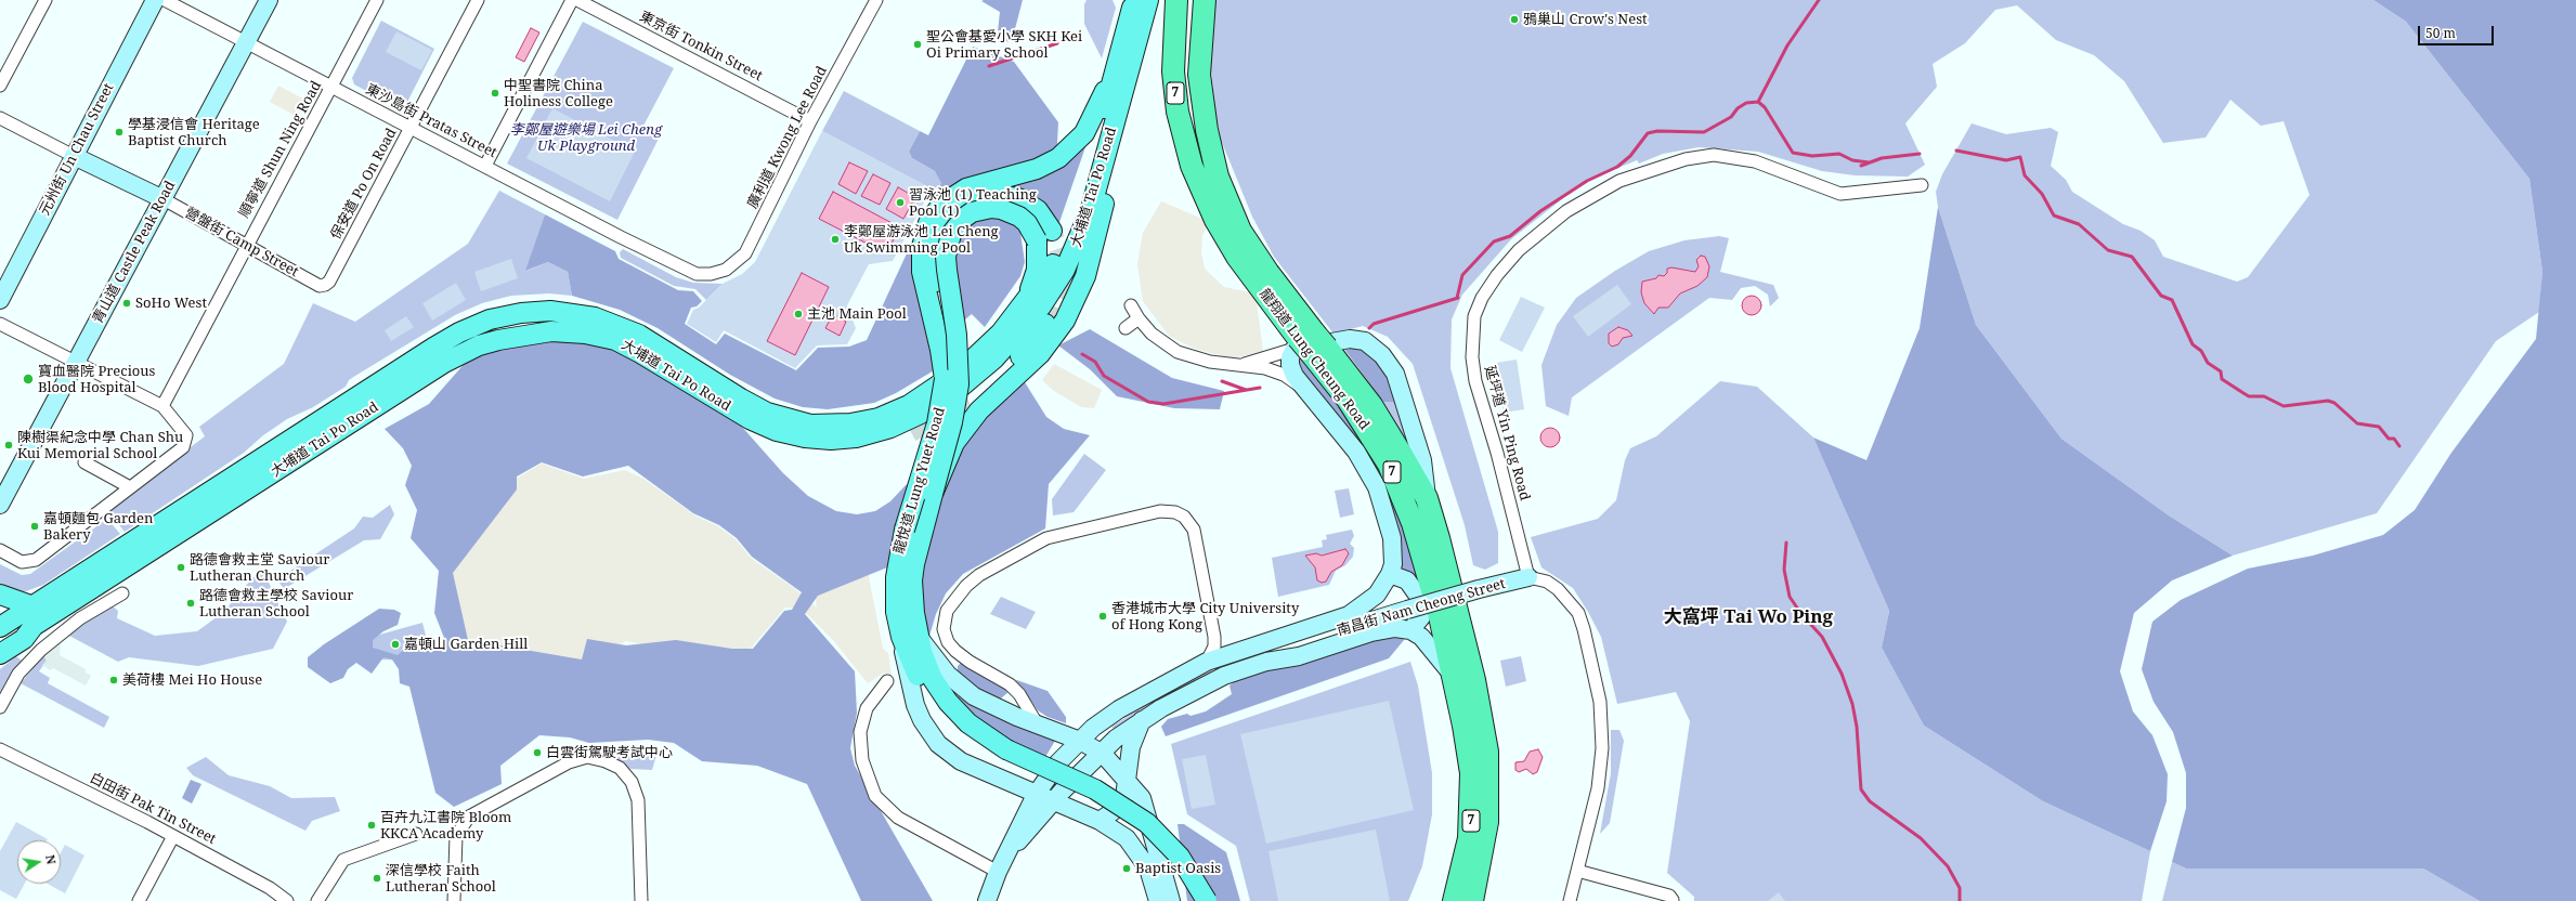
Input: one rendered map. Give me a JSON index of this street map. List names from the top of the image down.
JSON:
{
  "streets": {
    "highway": ["7", "龍翔道 Lung Cheung Road"],
    "main road": [
      "元州街 Un Chau Street",
      "大埔道 Tai Po Road",
      "營盤街 Camp Street",
      "青山道 Castle Peak Road",
      "龍悅道 Lung Yuet Road",
      "南昌街 Nam Cheong Street"
    ],
    "street": [
      "東京街 Tonkin Street",
      "東沙島街 Pratas Street",
      "廣利道 Kwong Lee Road",
      "順寧道 Shun Ning Road",
      "保安道 Po On Road",
      "延坪道 Yin Ping Road",
      "白田街 Pak Tin Street"
    ]
  },
  "crossings": [
    ["東京街 Tonkin Street", "廣利道 Kwong Lee Road"],
    ["東沙島街 Pratas Street", "廣利道 Kwong Lee Road"],
    ["東沙島街 Pratas Street", "順寧道 Shun Ning Road"],
    ["東沙島街 Pratas Street", "保安道 Po On Road"],
    ["東沙島街 Pratas Street", "青山道 Castle Peak Road"],
    ["元州街 Un Chau Street", "營盤街 Camp Street"],
    ["順寧道 Shun Ning Road", "營盤街 Camp Street"],
    ["保安道 Po On Road", "營盤街 Camp Street"],
    ["大埔道 Tai Po Road", "龍悅道 Lung Yuet Road"],
    ["營盤街 Camp Street", "青山道 Castle Peak Road"],
    ["龍翔道 Lung Cheung Road", "南昌街 Nam Cheong Street"],
    ["延坪道 Yin Ping Road", "南昌街 Nam Cheong Street"],
    ["龍悅道 Lung Yuet Road", "南昌街 Nam Cheong Street"]
  ],
  "districts": ["大窩坪 Tai Wo Ping"],
  "parks": ["李鄭屋遊樂場 Lei Cheng Uk Playground"],
  "places": [
    "鴉巢山 Crow's Nest",
    "聖公會基愛小學 SKH Kei Oi Primary School",
    "中聖書院 China Holiness College",
    "學基浸信會 Heritage Baptist Church",
    "習泳池 (1) Teaching Pool (1)",
    "李鄭屋游泳池 Lei Cheng Uk Swimming Pool",
    "SoHo West",
    "主池 Main Pool",
    "寶血醫院 Precious Blood Hospital",
    "陳樹渠紀念中學 Chan Shu Kui Memorial School",
    "嘉頓麵包 Garden Bakery",
    "路德會救主堂 Saviour Lutheran Church",
    "路德會救主學校 Saviour Lutheran School",
    "香港城市大學 City University of Hong Kong",
    "嘉頓山 Garden Hill",
    "美荷樓 Mei Ho House",
    "白雲街駕駛考試中心",
    "百卉九江書院 Bloom KKCA Academy",
    "Baptist Oasis",
    "深信學校 Faith Lutheran School"
  ],
  "scale_bar": "50 m",
  "north": "right"
}
